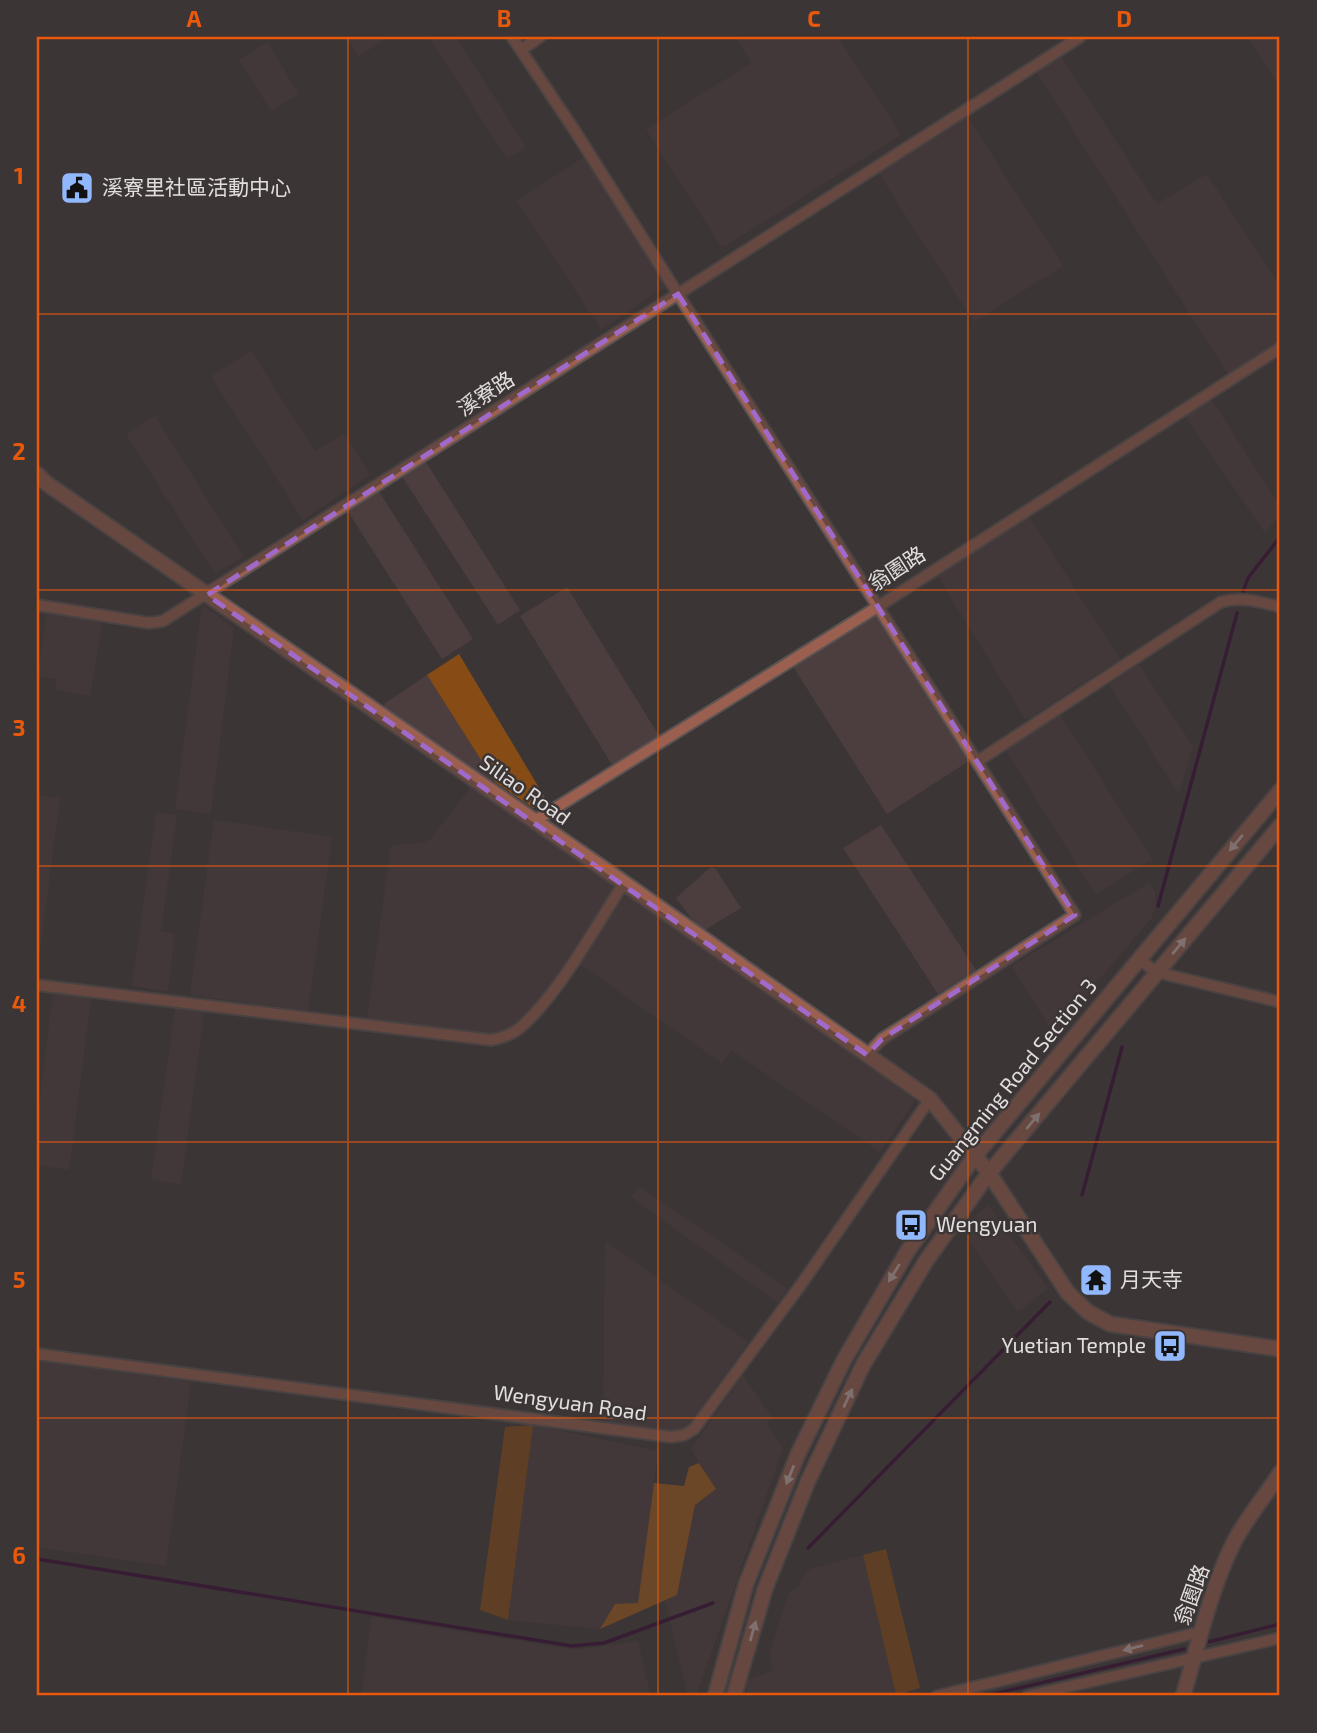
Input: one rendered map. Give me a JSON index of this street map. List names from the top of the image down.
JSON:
{
  "streets": {
    "street": [
      "溪寮路",
      "翁園路",
      "Siliao Road",
      "Guangming Road Section 3",
      "Wengyuan Road"
    ]
  },
  "crossings": [
    ["溪寮路", "Siliao Road"],
    ["翁園路", "Siliao Road"],
    ["Siliao Road", "Guangming Road Section 3"],
    ["Siliao Road", "Wengyuan Road"]
  ],
  "places": {
    "public building": ["溪寮里社區活動中心"],
    "bus stop": ["Wengyuan", "Yuetian Temple"],
    "temple": ["月天寺"]
  },
  "grid": {
    "columns": [
      "A",
      "B",
      "C",
      "D"
    ],
    "rows": [
      "1",
      "2",
      "3",
      "4",
      "5",
      "6"
    ]
  }
}
